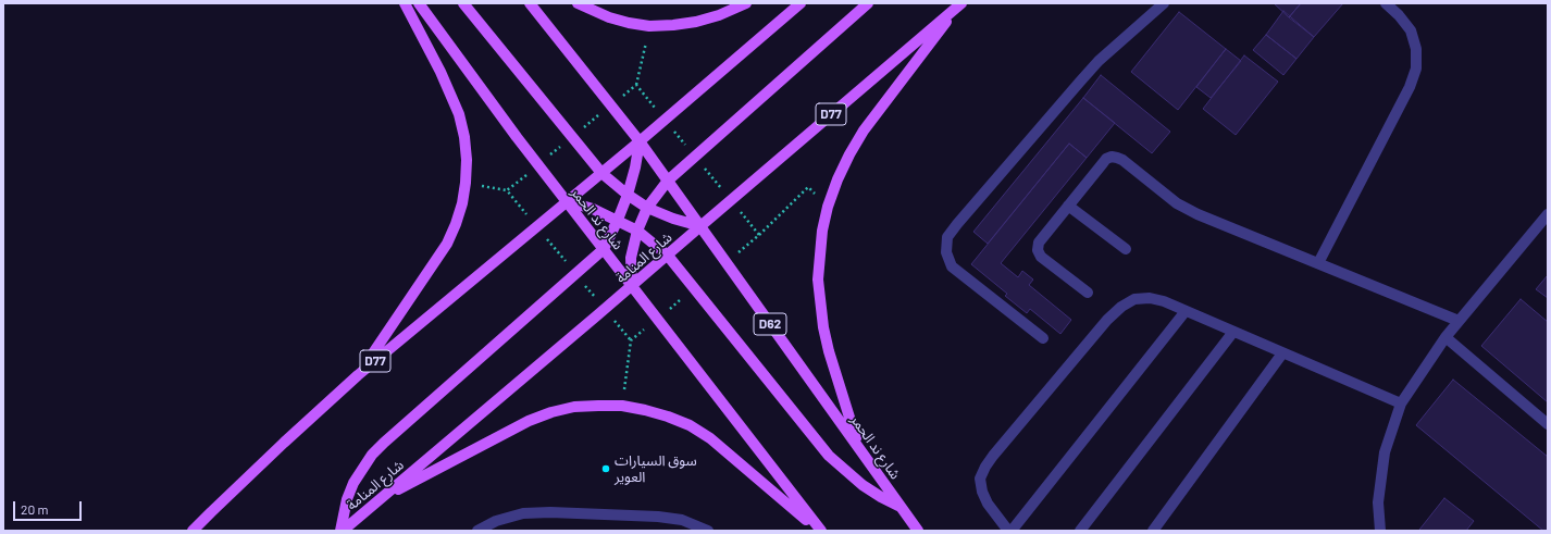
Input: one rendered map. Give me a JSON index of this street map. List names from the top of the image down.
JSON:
{
  "streets": {
    "main road": [
      "D77",
      "شارع ند الحمر",
      "شارع المنامة",
      "D62"
    ]
  },
  "crossings": [
    ["D77", "شارع ند الحمر"],
    ["شارع ند الحمر", "شارع المنامة"]
  ],
  "places": ["سوق السيارات العوير"],
  "scale_bar": "20 m"
}
